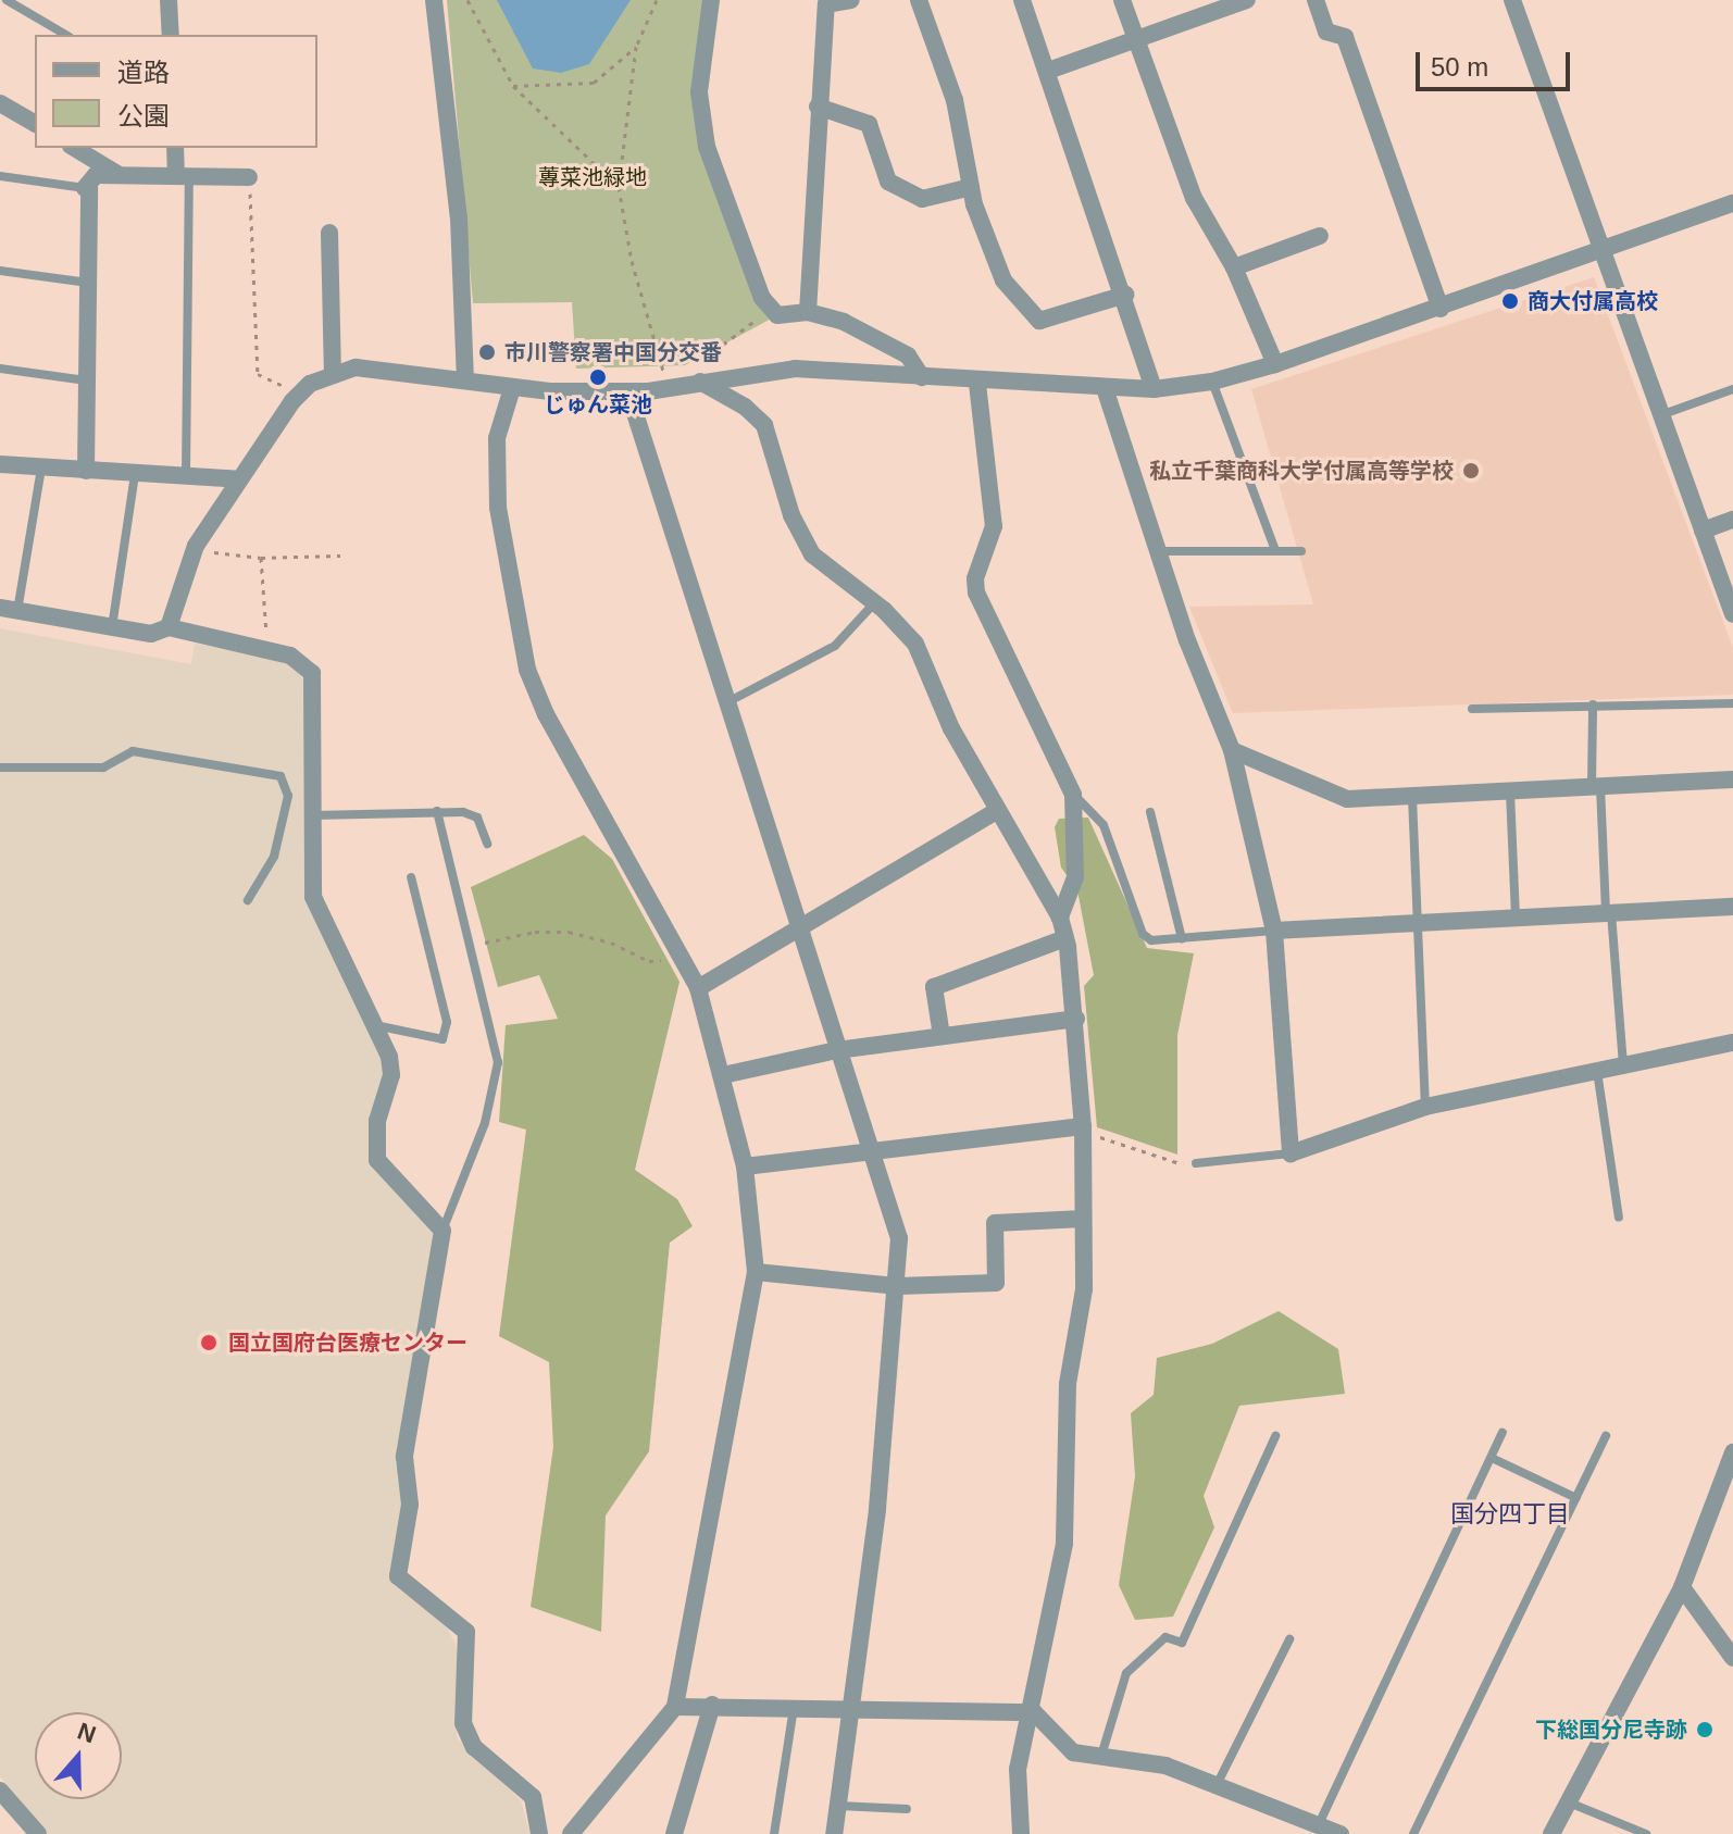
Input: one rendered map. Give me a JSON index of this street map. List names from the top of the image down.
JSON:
{
  "districts": ["国分四丁目"],
  "parks": ["蓴菜池緑地"],
  "places": [
    "商大付属高校",
    "市川警察署中国分交番",
    "じゅん菜池",
    "私立千葉商科大学付属高等学校",
    "国立国府台医療センター",
    "下総国分尼寺跡"
  ],
  "legend": ["道路", "公園"],
  "scale_bar": "50 m",
  "north": "top"
}
